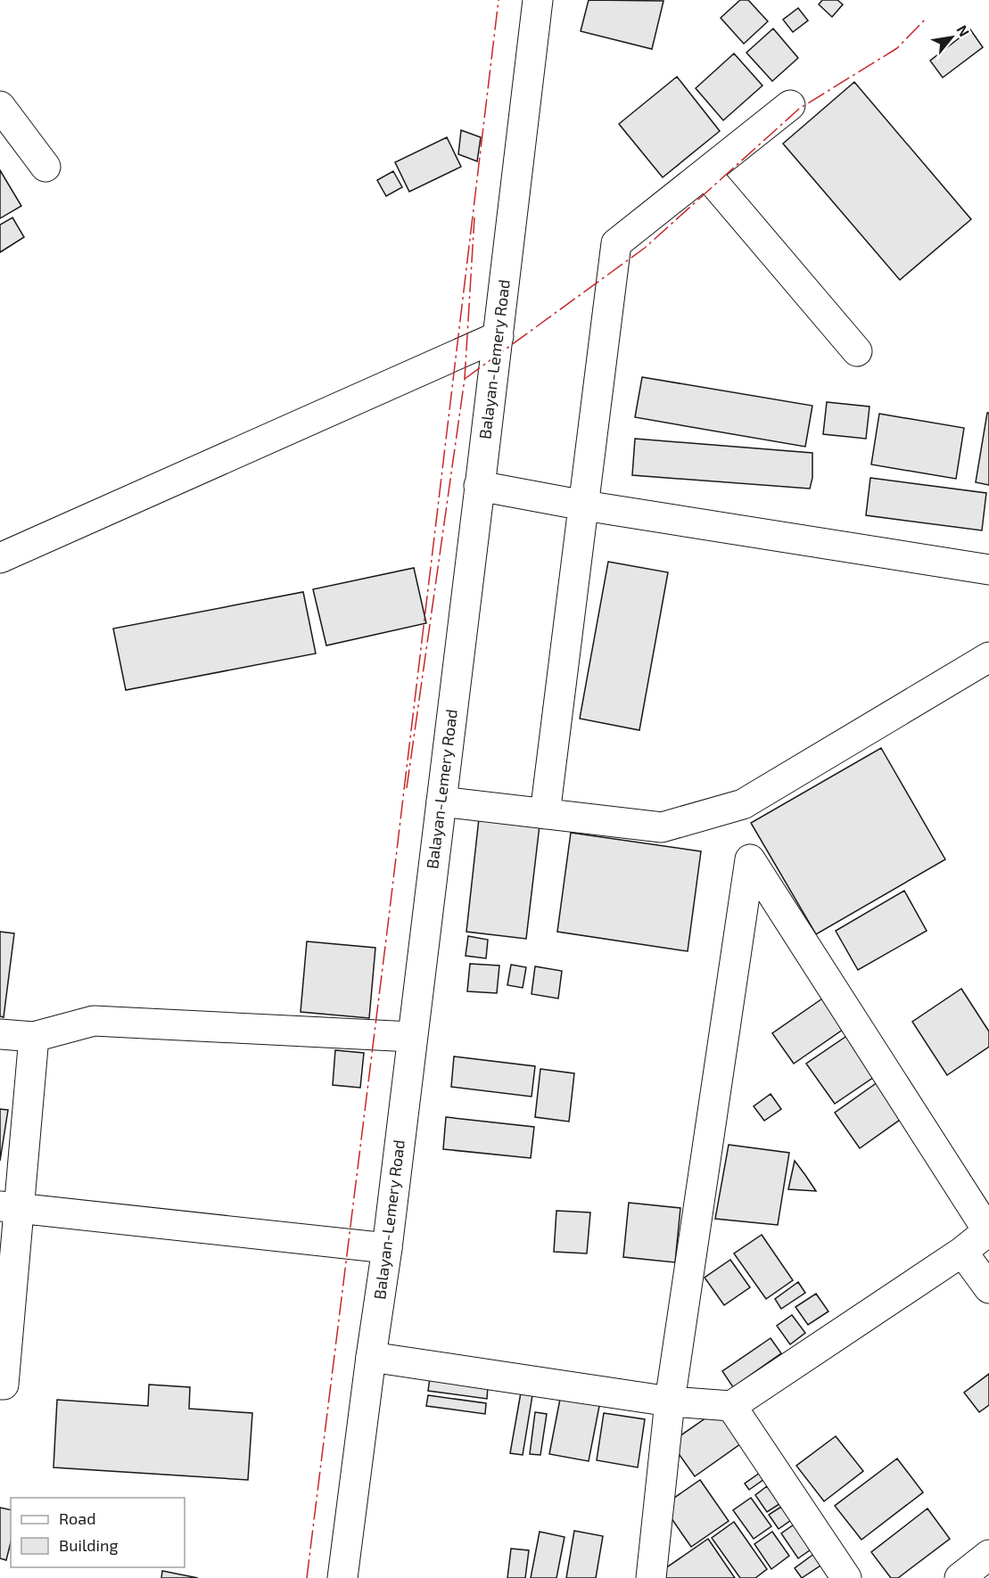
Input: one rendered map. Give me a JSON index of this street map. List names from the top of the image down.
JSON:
{
  "streets": {
    "street": ["Balayan-Lemery Road"]
  },
  "legend": ["Road", "Building"],
  "north": "top right"
}
